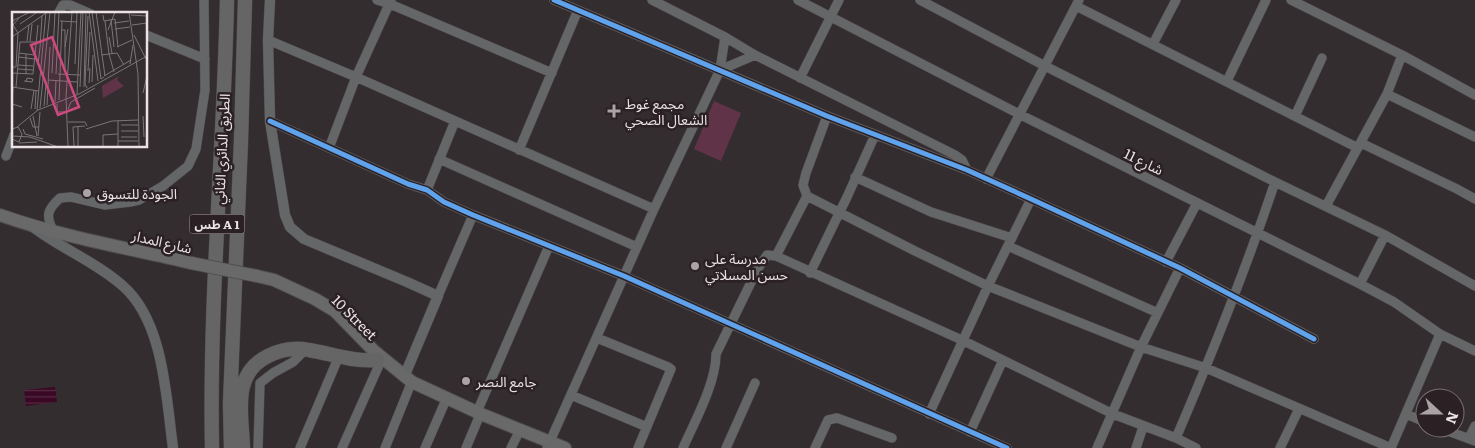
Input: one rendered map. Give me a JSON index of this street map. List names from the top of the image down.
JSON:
{
  "streets": {
    "highway": ["الطريق الدائري الثاني", "طس A 1"],
    "main road": ["شارع المدار", "10 Street"],
    "street": ["شارع 11"]
  },
  "crossings": [
    ["شارع المدار", "10 Street"]
  ],
  "places": {
    "health": ["مجمع غوط الشعال الصحي"],
    "other": ["الجودة للتسوق", "مدرسة على حسن المسلاتي", "جامع النصر"]
  },
  "north": "right"
}
